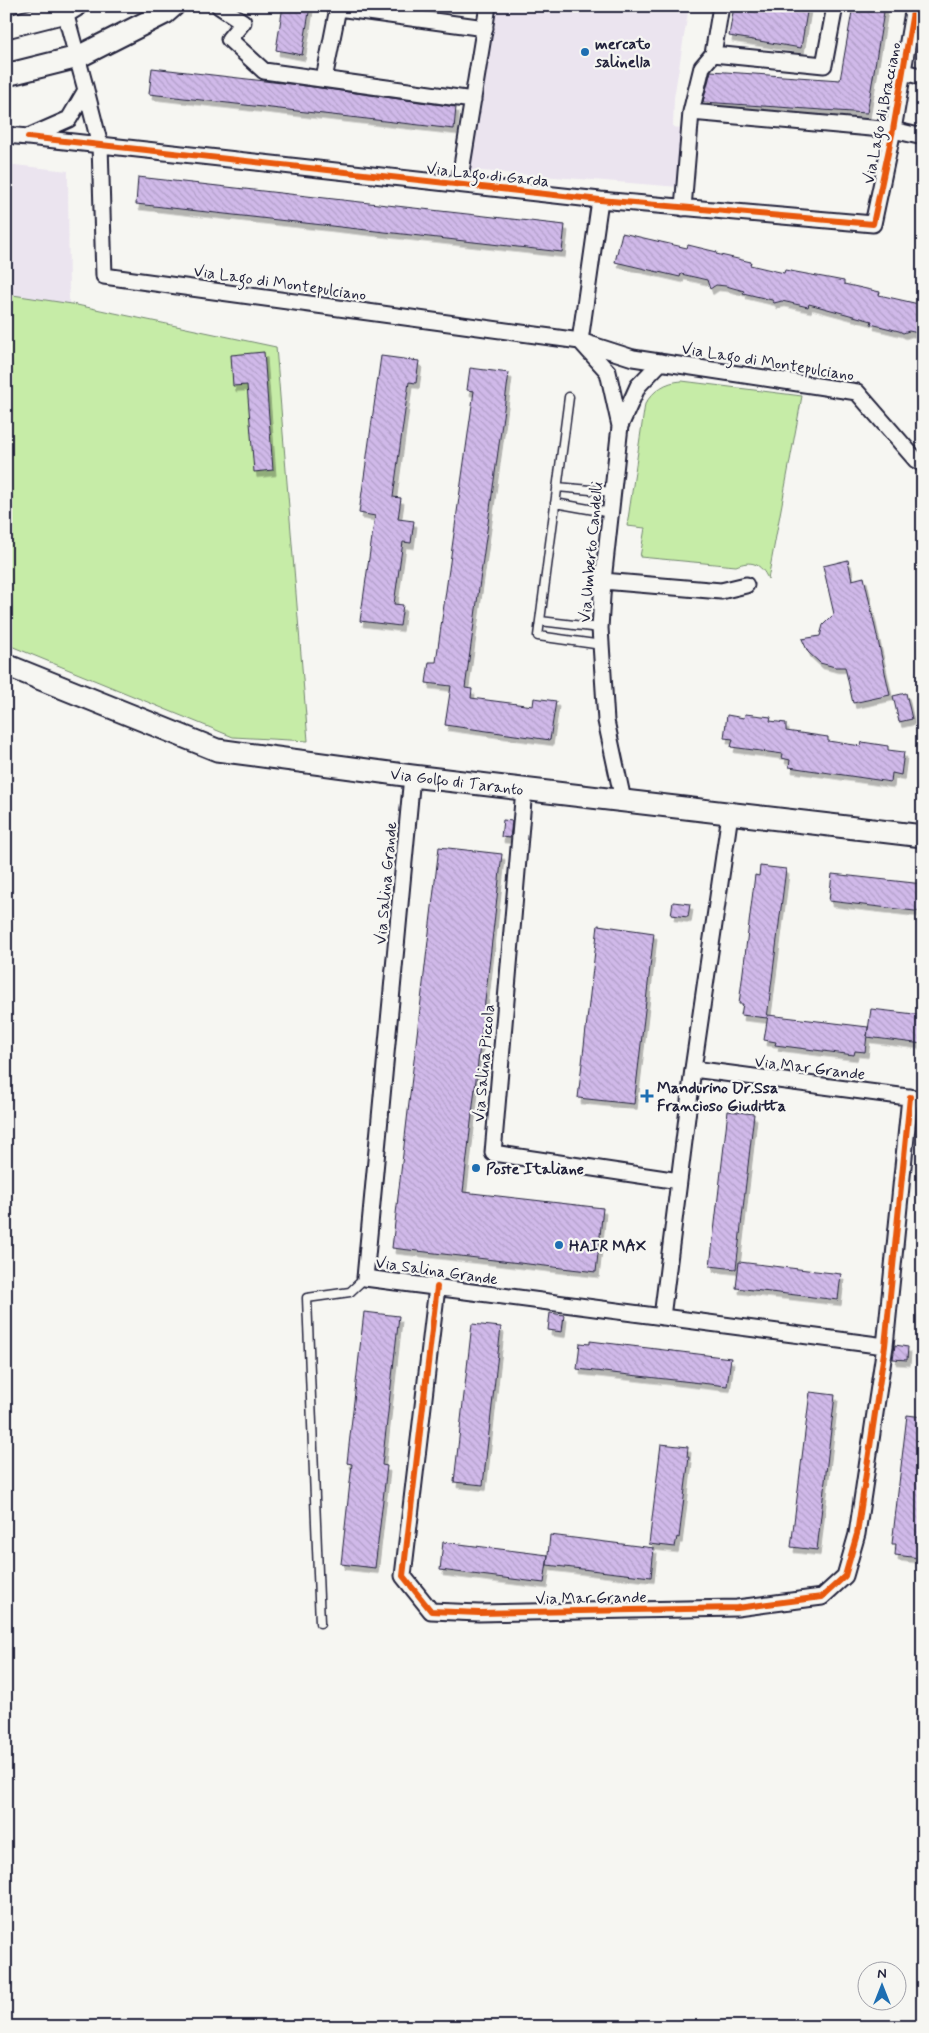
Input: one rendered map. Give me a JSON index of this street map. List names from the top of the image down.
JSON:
{
  "streets": {
    "street": [
      "Via Lago di Bracciano",
      "Via Lago di Garda",
      "Via Lago di Montepulciano",
      "Via Umberto Candelli",
      "Via Golfo di Taranto",
      "Via Salina Grande",
      "Via Salina Piccola",
      "Via Mar Grande"
    ]
  },
  "crossings": [
    ["Via Lago di Bracciano", "Via Lago di Garda"],
    ["Via Lago di Garda", "Via Lago di Montepulciano"],
    ["Via Lago di Montepulciano", "Via Umberto Candelli"],
    ["Via Umberto Candelli", "Via Golfo di Taranto"],
    ["Via Golfo di Taranto", "Via Salina Grande"],
    ["Via Golfo di Taranto", "Via Salina Piccola"],
    ["Via Salina Grande", "Via Mar Grande"]
  ],
  "places": {
    "other": ["mercato salinella", "Poste Italiane", "HAIR MAX"],
    "health": ["Mandurino Dr.Ssa Francioso Giuditta"]
  },
  "north": "top"
}
